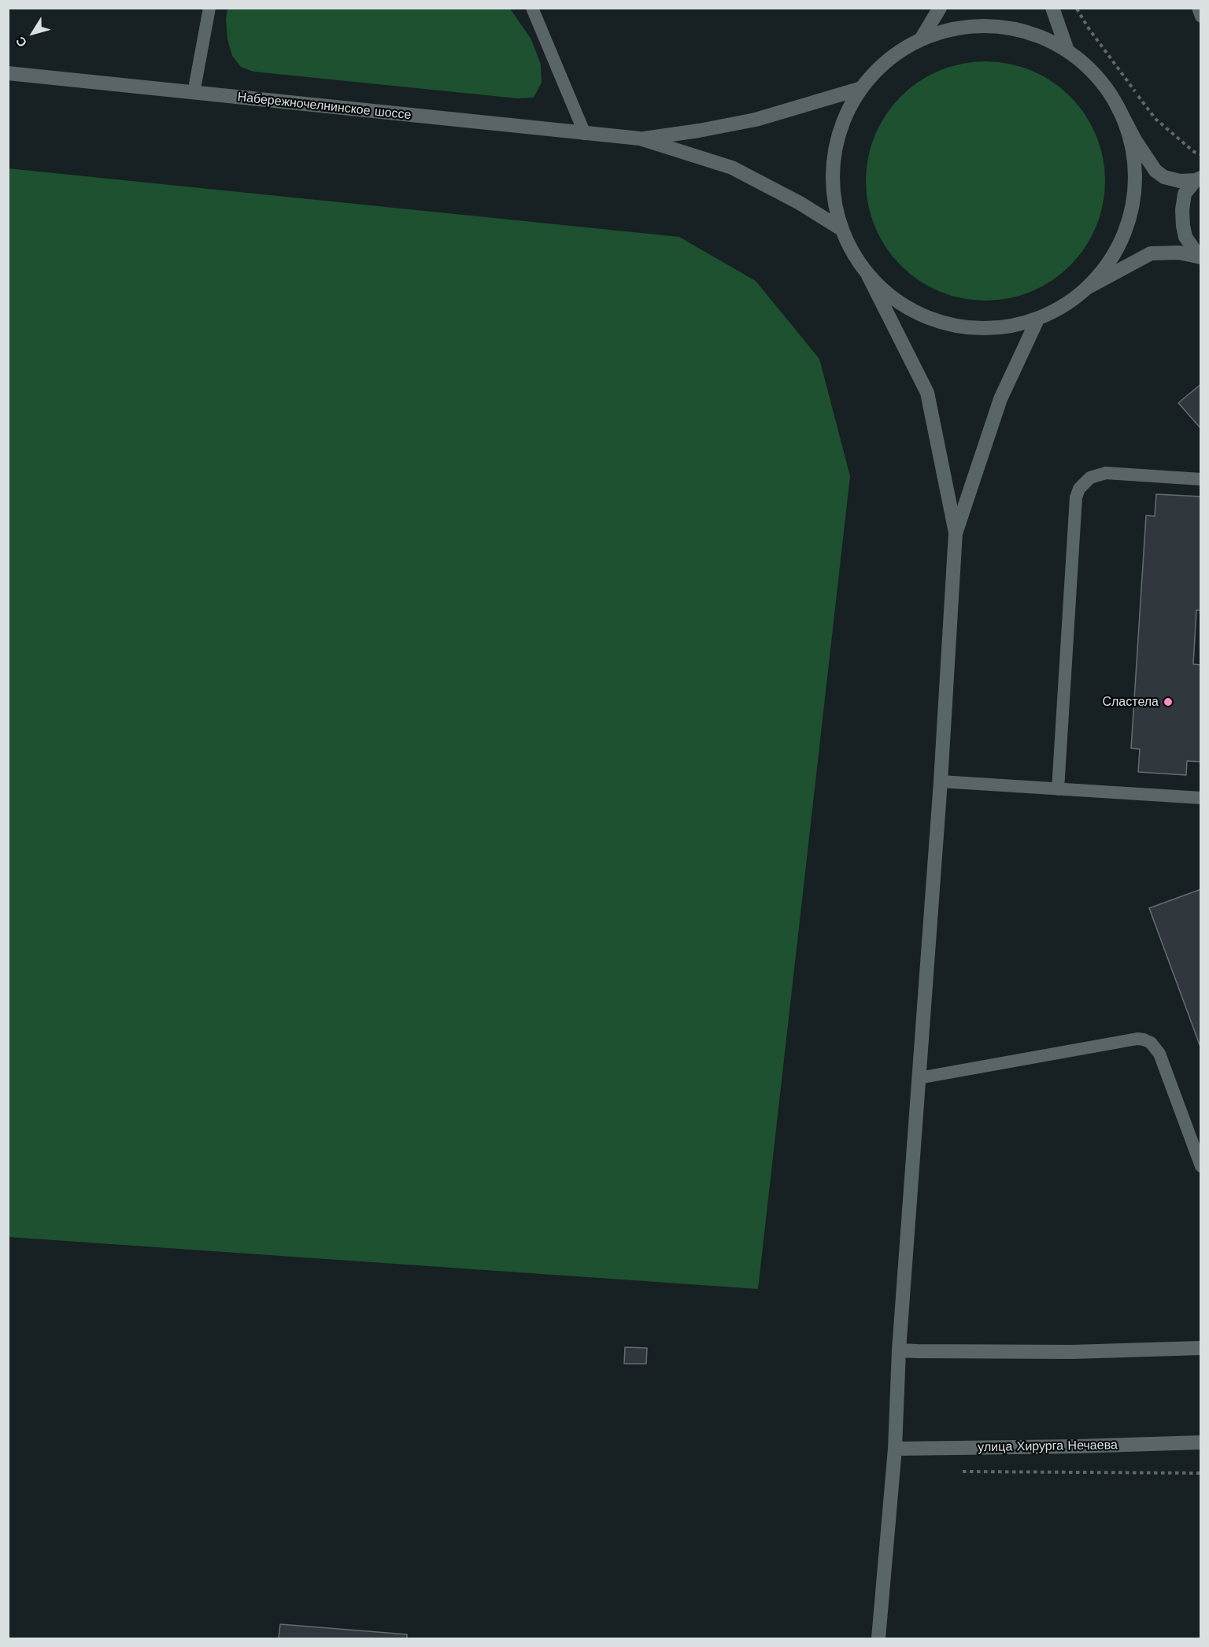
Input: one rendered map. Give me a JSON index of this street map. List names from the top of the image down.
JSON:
{
  "streets": {
    "main road": ["Набережночелнинское шоссе", "улица Хирурга Нечаева"]
  },
  "places": ["Сластела"],
  "north": "bottom left"
}
